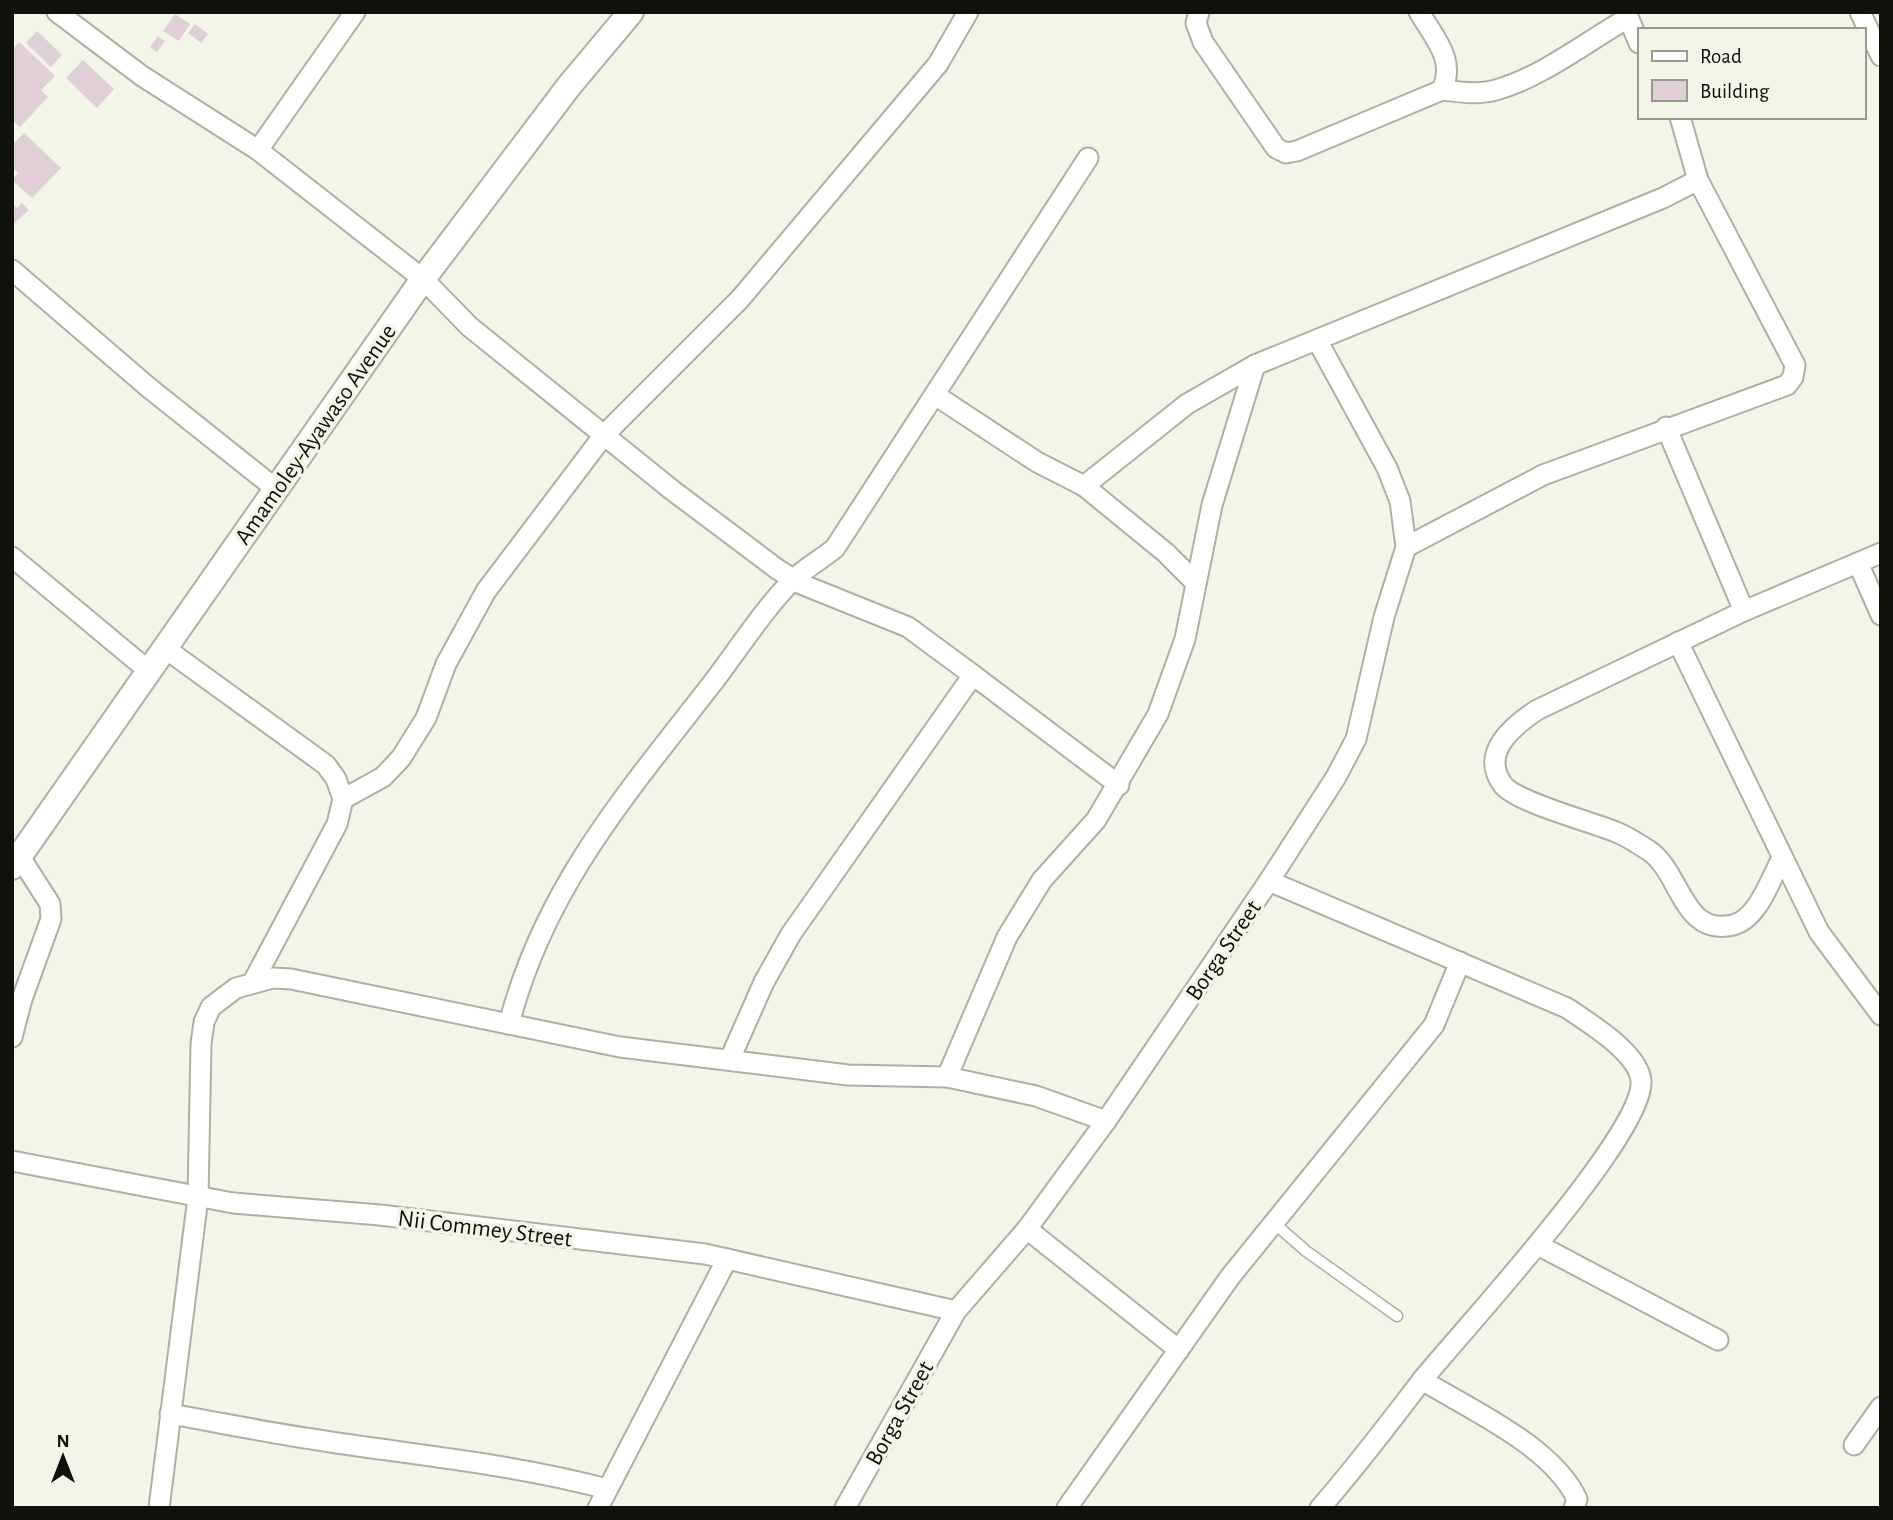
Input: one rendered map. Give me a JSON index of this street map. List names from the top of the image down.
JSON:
{
  "streets": {
    "street": ["Amamoley-Ayawaso Avenue", "Borga Street", "Nii Commey Street"]
  },
  "crossings": [
    ["Borga Street", "Nii Commey Street"]
  ],
  "legend": ["Road", "Building"],
  "north": "top"
}
